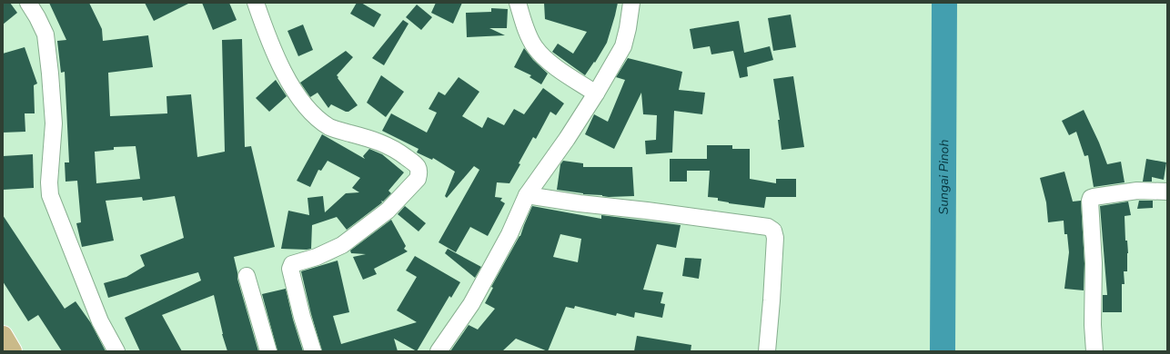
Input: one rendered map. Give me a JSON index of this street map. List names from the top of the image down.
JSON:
{
  "water": ["Sungai Pinoh"]
}
